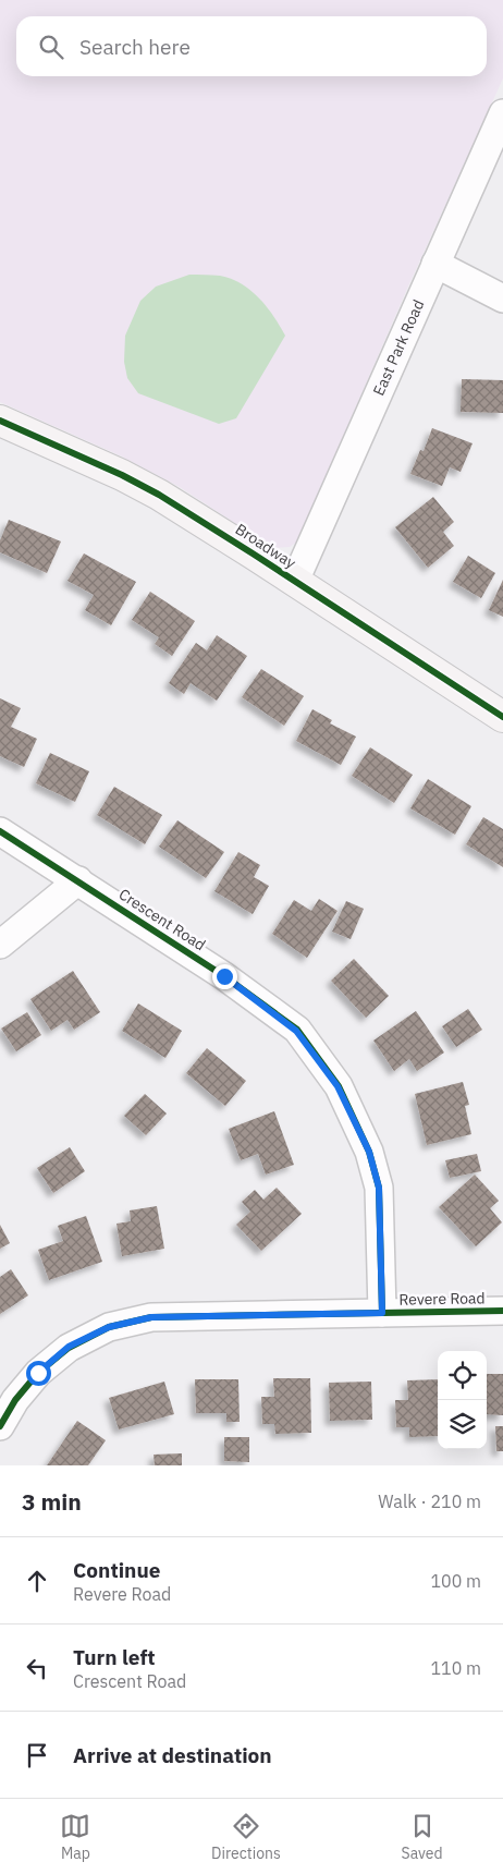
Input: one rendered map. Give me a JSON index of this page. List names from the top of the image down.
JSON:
{
  "streets": {
    "street": [
      "East Park Road",
      "Broadway",
      "Crescent Road",
      "Revere Road"
    ]
  },
  "crossings": [
    ["East Park Road", "Broadway"],
    ["Crescent Road", "Revere Road"]
  ],
  "page": {
    "search": "Search here",
    "heading": ["3 min", "Walk · 210 m"],
    "list": [
      ["Continue", "Revere Road", "100 m"],
      ["Turn left", "Crescent Road", "110 m"],
      "Arrive at destination"
    ],
    "nav": ["Map", "Directions", "Saved"]
  }
}
